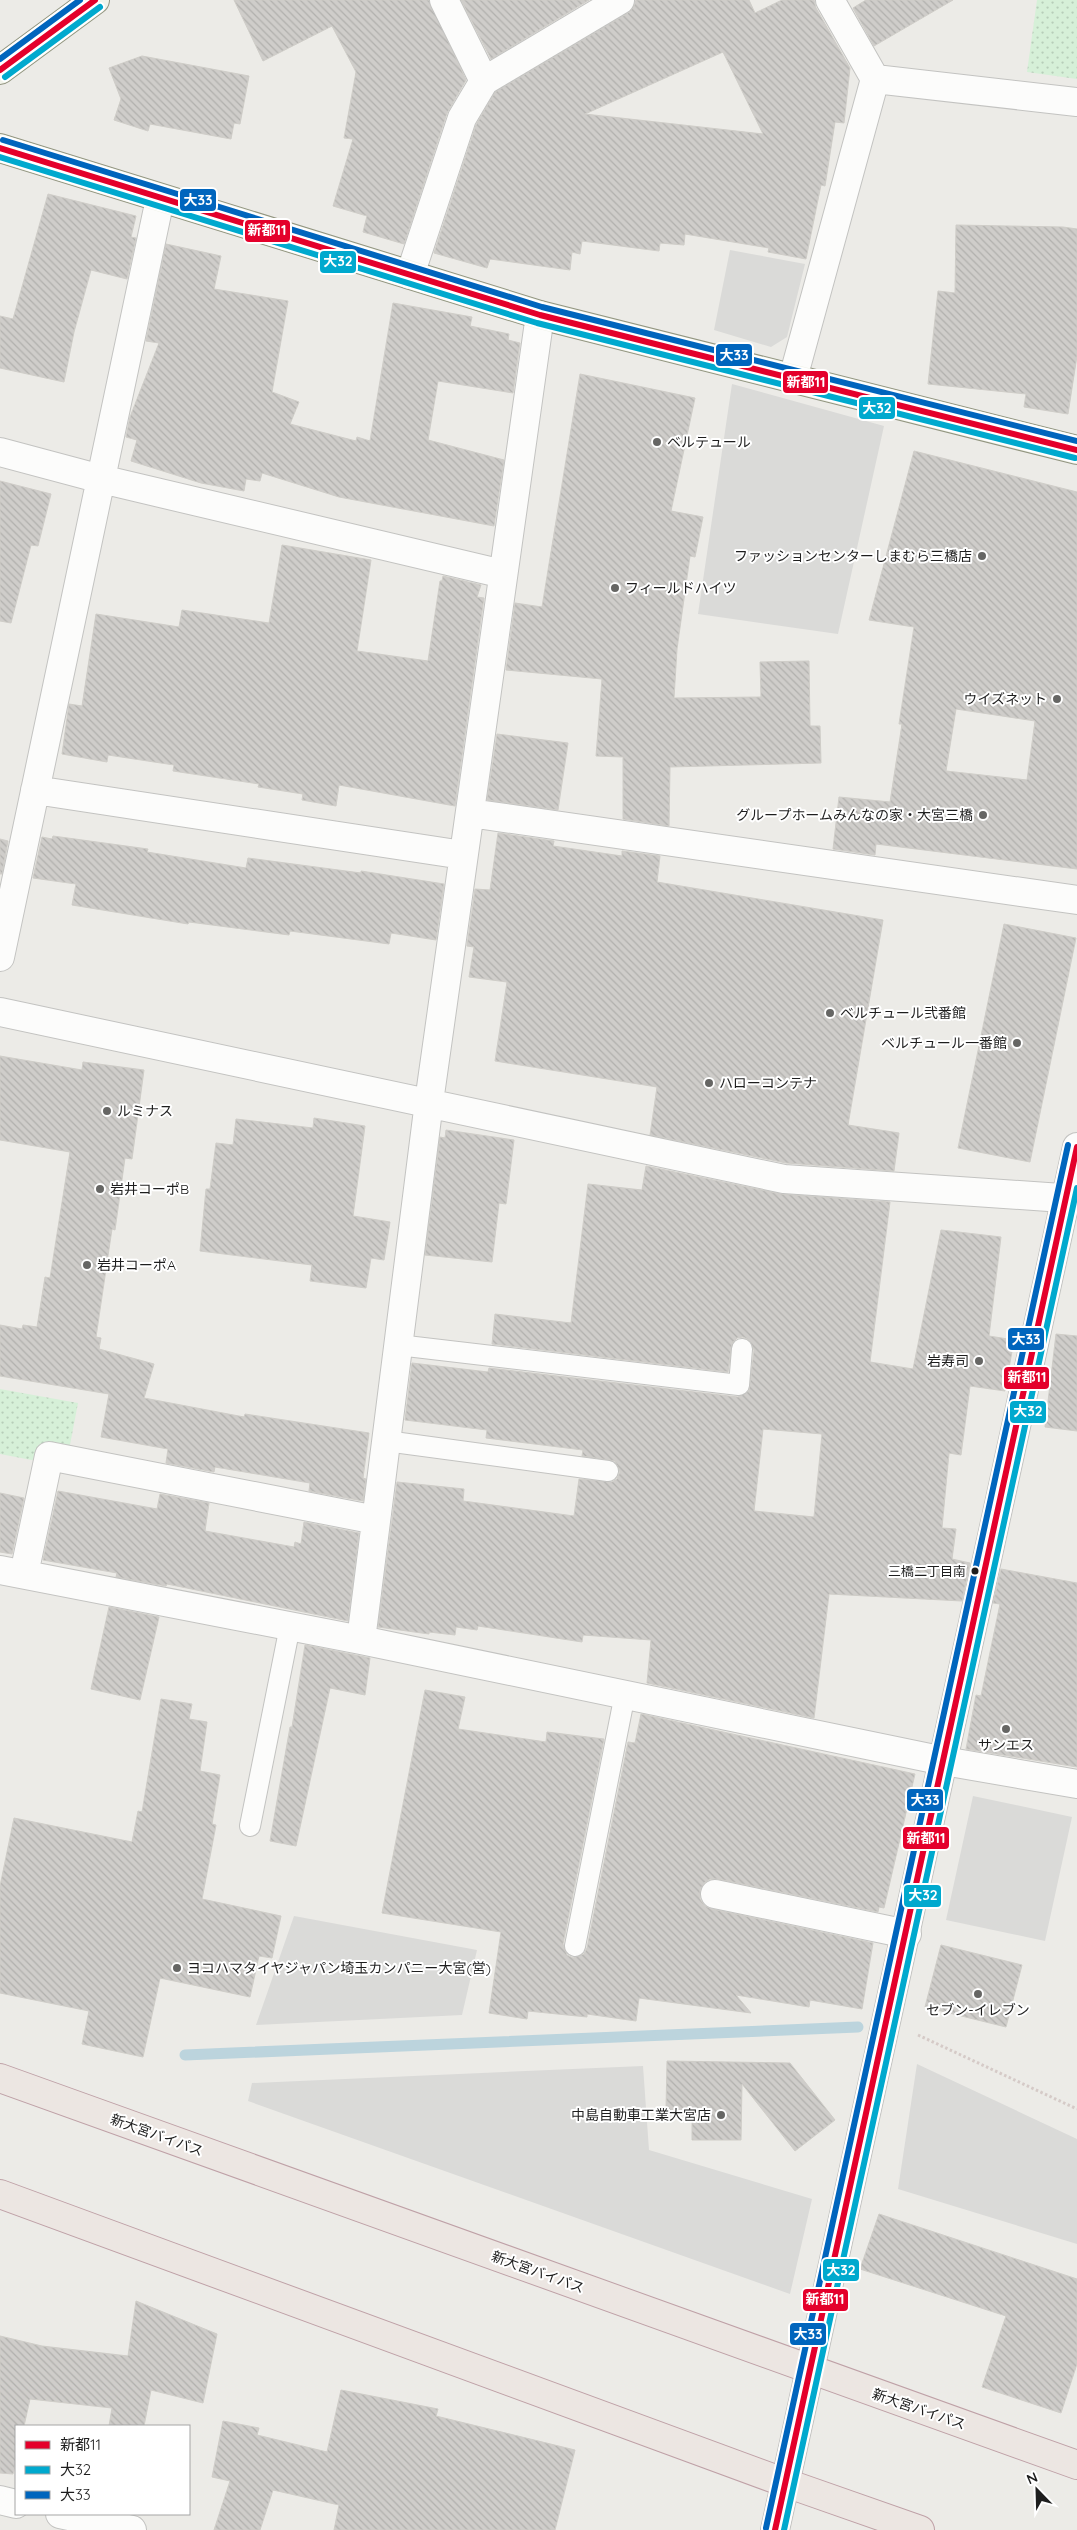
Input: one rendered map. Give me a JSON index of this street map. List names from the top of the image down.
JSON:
{
  "streets": {
    "highway": ["新大宮バイパス"]
  },
  "places": [
    "ベルテュール",
    "ファッションセンターしまむら三橋店",
    "フィールドハイツ",
    "ウイズネット",
    "グループホームみんなの家・大宮三橋",
    "ベルチュール弐番館",
    "ベルチュール一番館",
    "ハローコンテナ",
    "ルミナス",
    "岩井コーポB",
    "岩井コーポA",
    "岩寿司",
    "三橋二丁目南",
    "サンエス",
    "ヨコハマタイヤジャパン埼玉カンパニー大宮(営)",
    "セブン-イレブン",
    "中島自動車工業大宮店"
  ],
  "lines": ["transit line 新都11", "transit line 大33", "transit line 大32"],
  "legend": ["新都11", "大32", "大33"],
  "north": "top left"
}
